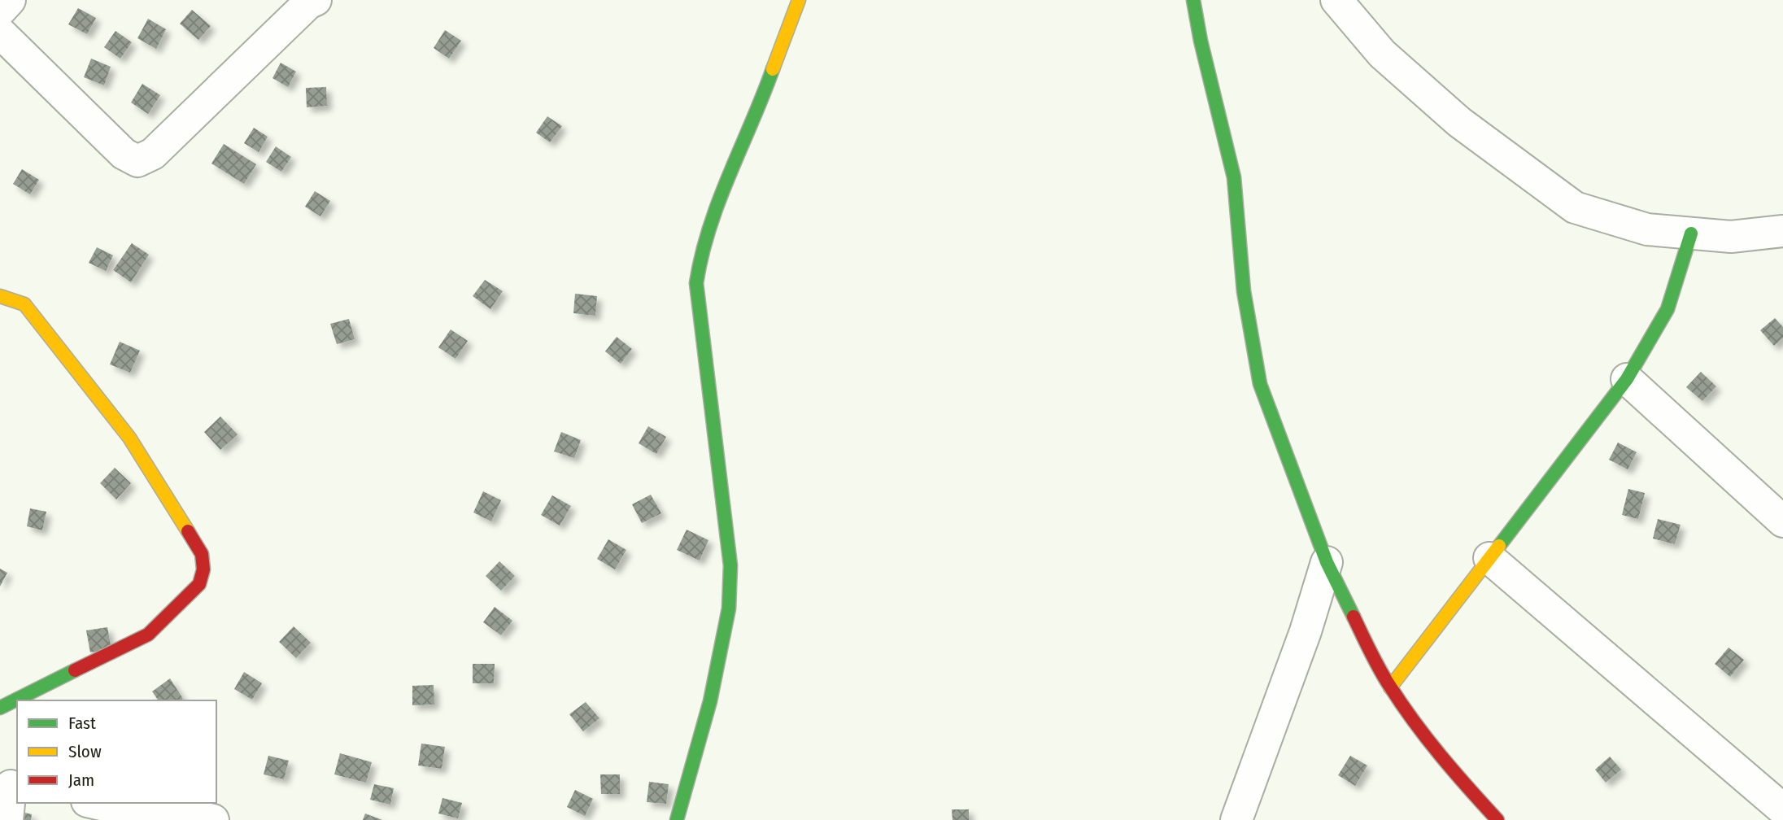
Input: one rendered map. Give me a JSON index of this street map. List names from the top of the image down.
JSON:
{
  "legend": ["Fast", "Slow", "Jam"]
}
